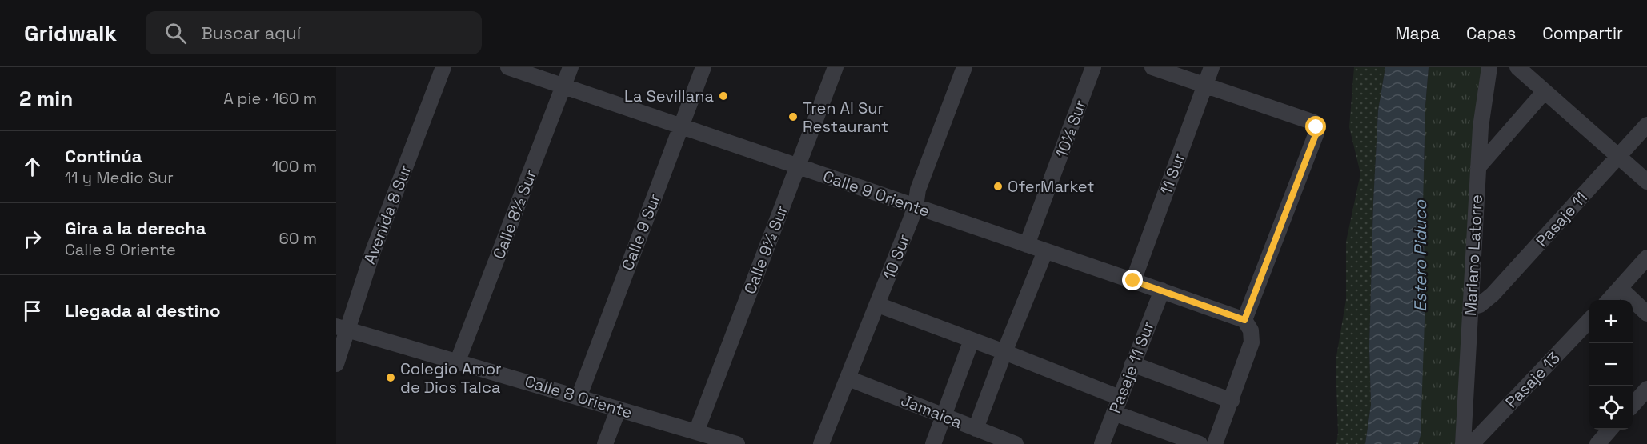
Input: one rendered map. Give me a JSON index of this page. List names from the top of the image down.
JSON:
{
  "streets": {
    "street": [
      "10½ Sur",
      "11 Sur",
      "Calle 9 Oriente",
      "Avenida 8 Sur",
      "Calle 8½ Sur",
      "Pasaje 11",
      "Calle 9 Sur",
      "Calle 9½ Sur",
      "Mariano Latorre",
      "10 Sur",
      "Pasaje 11 Sur",
      "Pasaje 13",
      "Calle 8 Oriente",
      "Jamaica"
    ]
  },
  "crossings": [
    ["10½ Sur", "Calle 9 Oriente"],
    ["11 Sur", "Calle 9 Oriente"],
    ["Calle 9 Oriente", "Calle 8½ Sur"],
    ["Calle 9 Oriente", "Calle 9 Sur"],
    ["Calle 9 Oriente", "Calle 9½ Sur"],
    ["Calle 9 Oriente", "10 Sur"],
    ["Calle 9 Oriente", "Pasaje 11 Sur"],
    ["Avenida 8 Sur", "Calle 8 Oriente"],
    ["Calle 8½ Sur", "Calle 8 Oriente"],
    ["Pasaje 11", "Mariano Latorre"],
    ["Calle 9 Sur", "Calle 8 Oriente"],
    ["Calle 9½ Sur", "Calle 8 Oriente"],
    ["10 Sur", "Jamaica"]
  ],
  "water": ["Estero Piduco"],
  "places": [
    "La Sevillana",
    "Tren Al Sur Restaurant",
    "OferMarket",
    "Colegio Amor de Dios Talca"
  ],
  "page": {
    "header": "Gridwalk",
    "search": "Buscar aquí",
    "nav": ["Mapa", "Capas", "Compartir"],
    "heading": ["2 min", "A pie · 160 m"],
    "list": [
      ["Continúa", "11 y Medio Sur", "100 m"],
      ["Gira a la derecha", "Calle 9 Oriente", "60 m"],
      "Llegada al destino"
    ],
    "map_buttons": ["+", "−"]
  }
}
